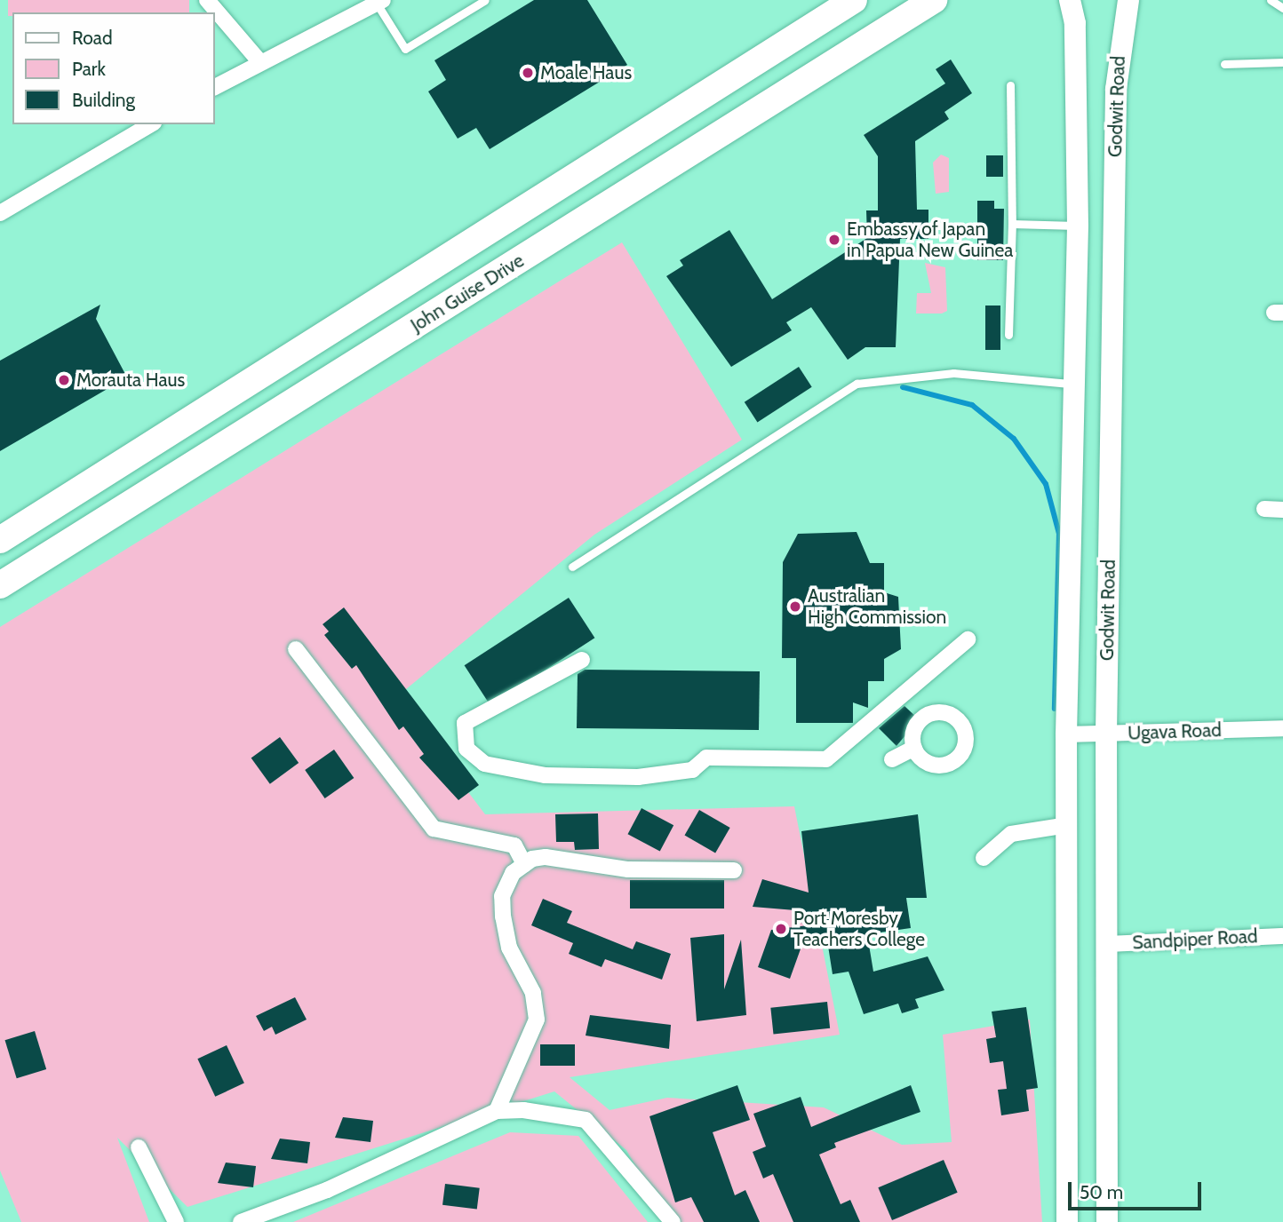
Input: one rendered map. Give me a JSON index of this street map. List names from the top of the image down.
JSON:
{
  "streets": {
    "highway": ["John Guise Drive"],
    "main road": ["Godwit Road"],
    "street": ["Ugava Road", "Sandpiper Road"]
  },
  "crossings": [
    ["Godwit Road", "Ugava Road"],
    ["Godwit Road", "Sandpiper Road"]
  ],
  "places": [
    "Moale Haus",
    "Embassy of Japan in Papua New Guinea",
    "Morauta Haus",
    "Australian High Commission",
    "Port Moresby Teachers College"
  ],
  "legend": ["Road", "Park", "Building"],
  "scale_bar": "50 m"
}
